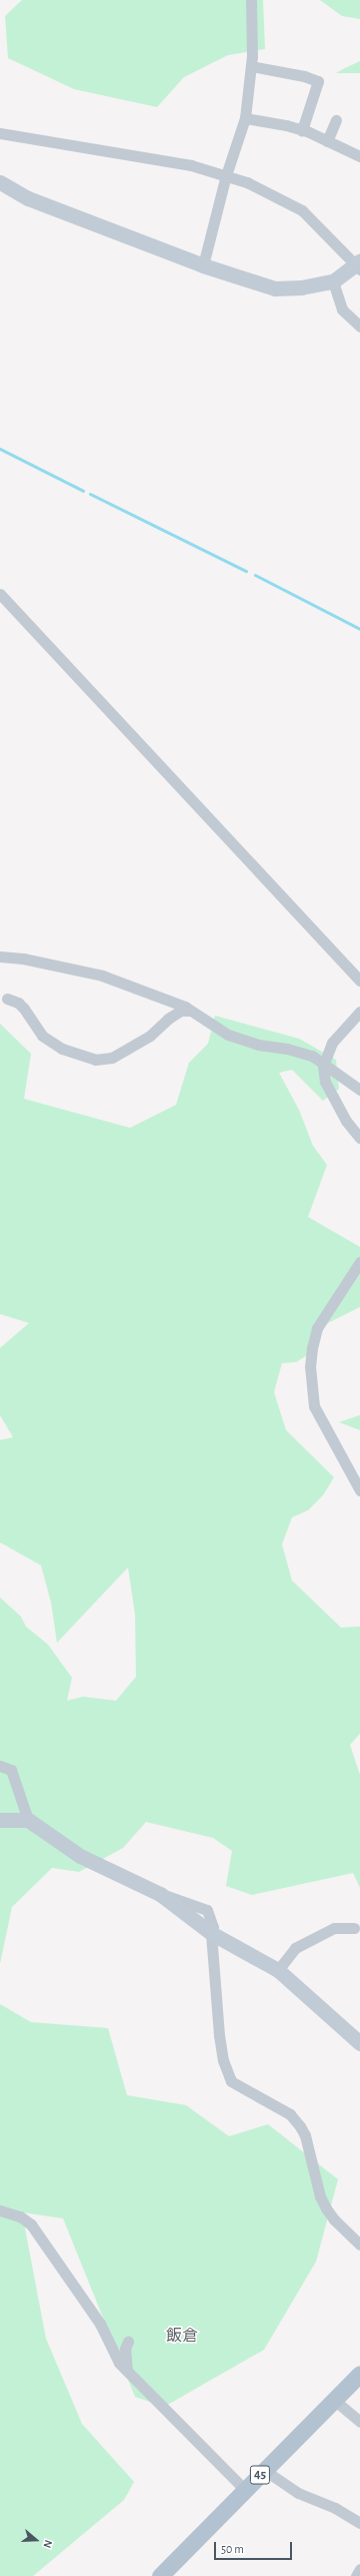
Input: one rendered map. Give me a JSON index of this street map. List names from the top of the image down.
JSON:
{
  "streets": {
    "main road": ["45"]
  },
  "districts": ["飯倉"],
  "scale_bar": "50 m",
  "north": "right"
}
